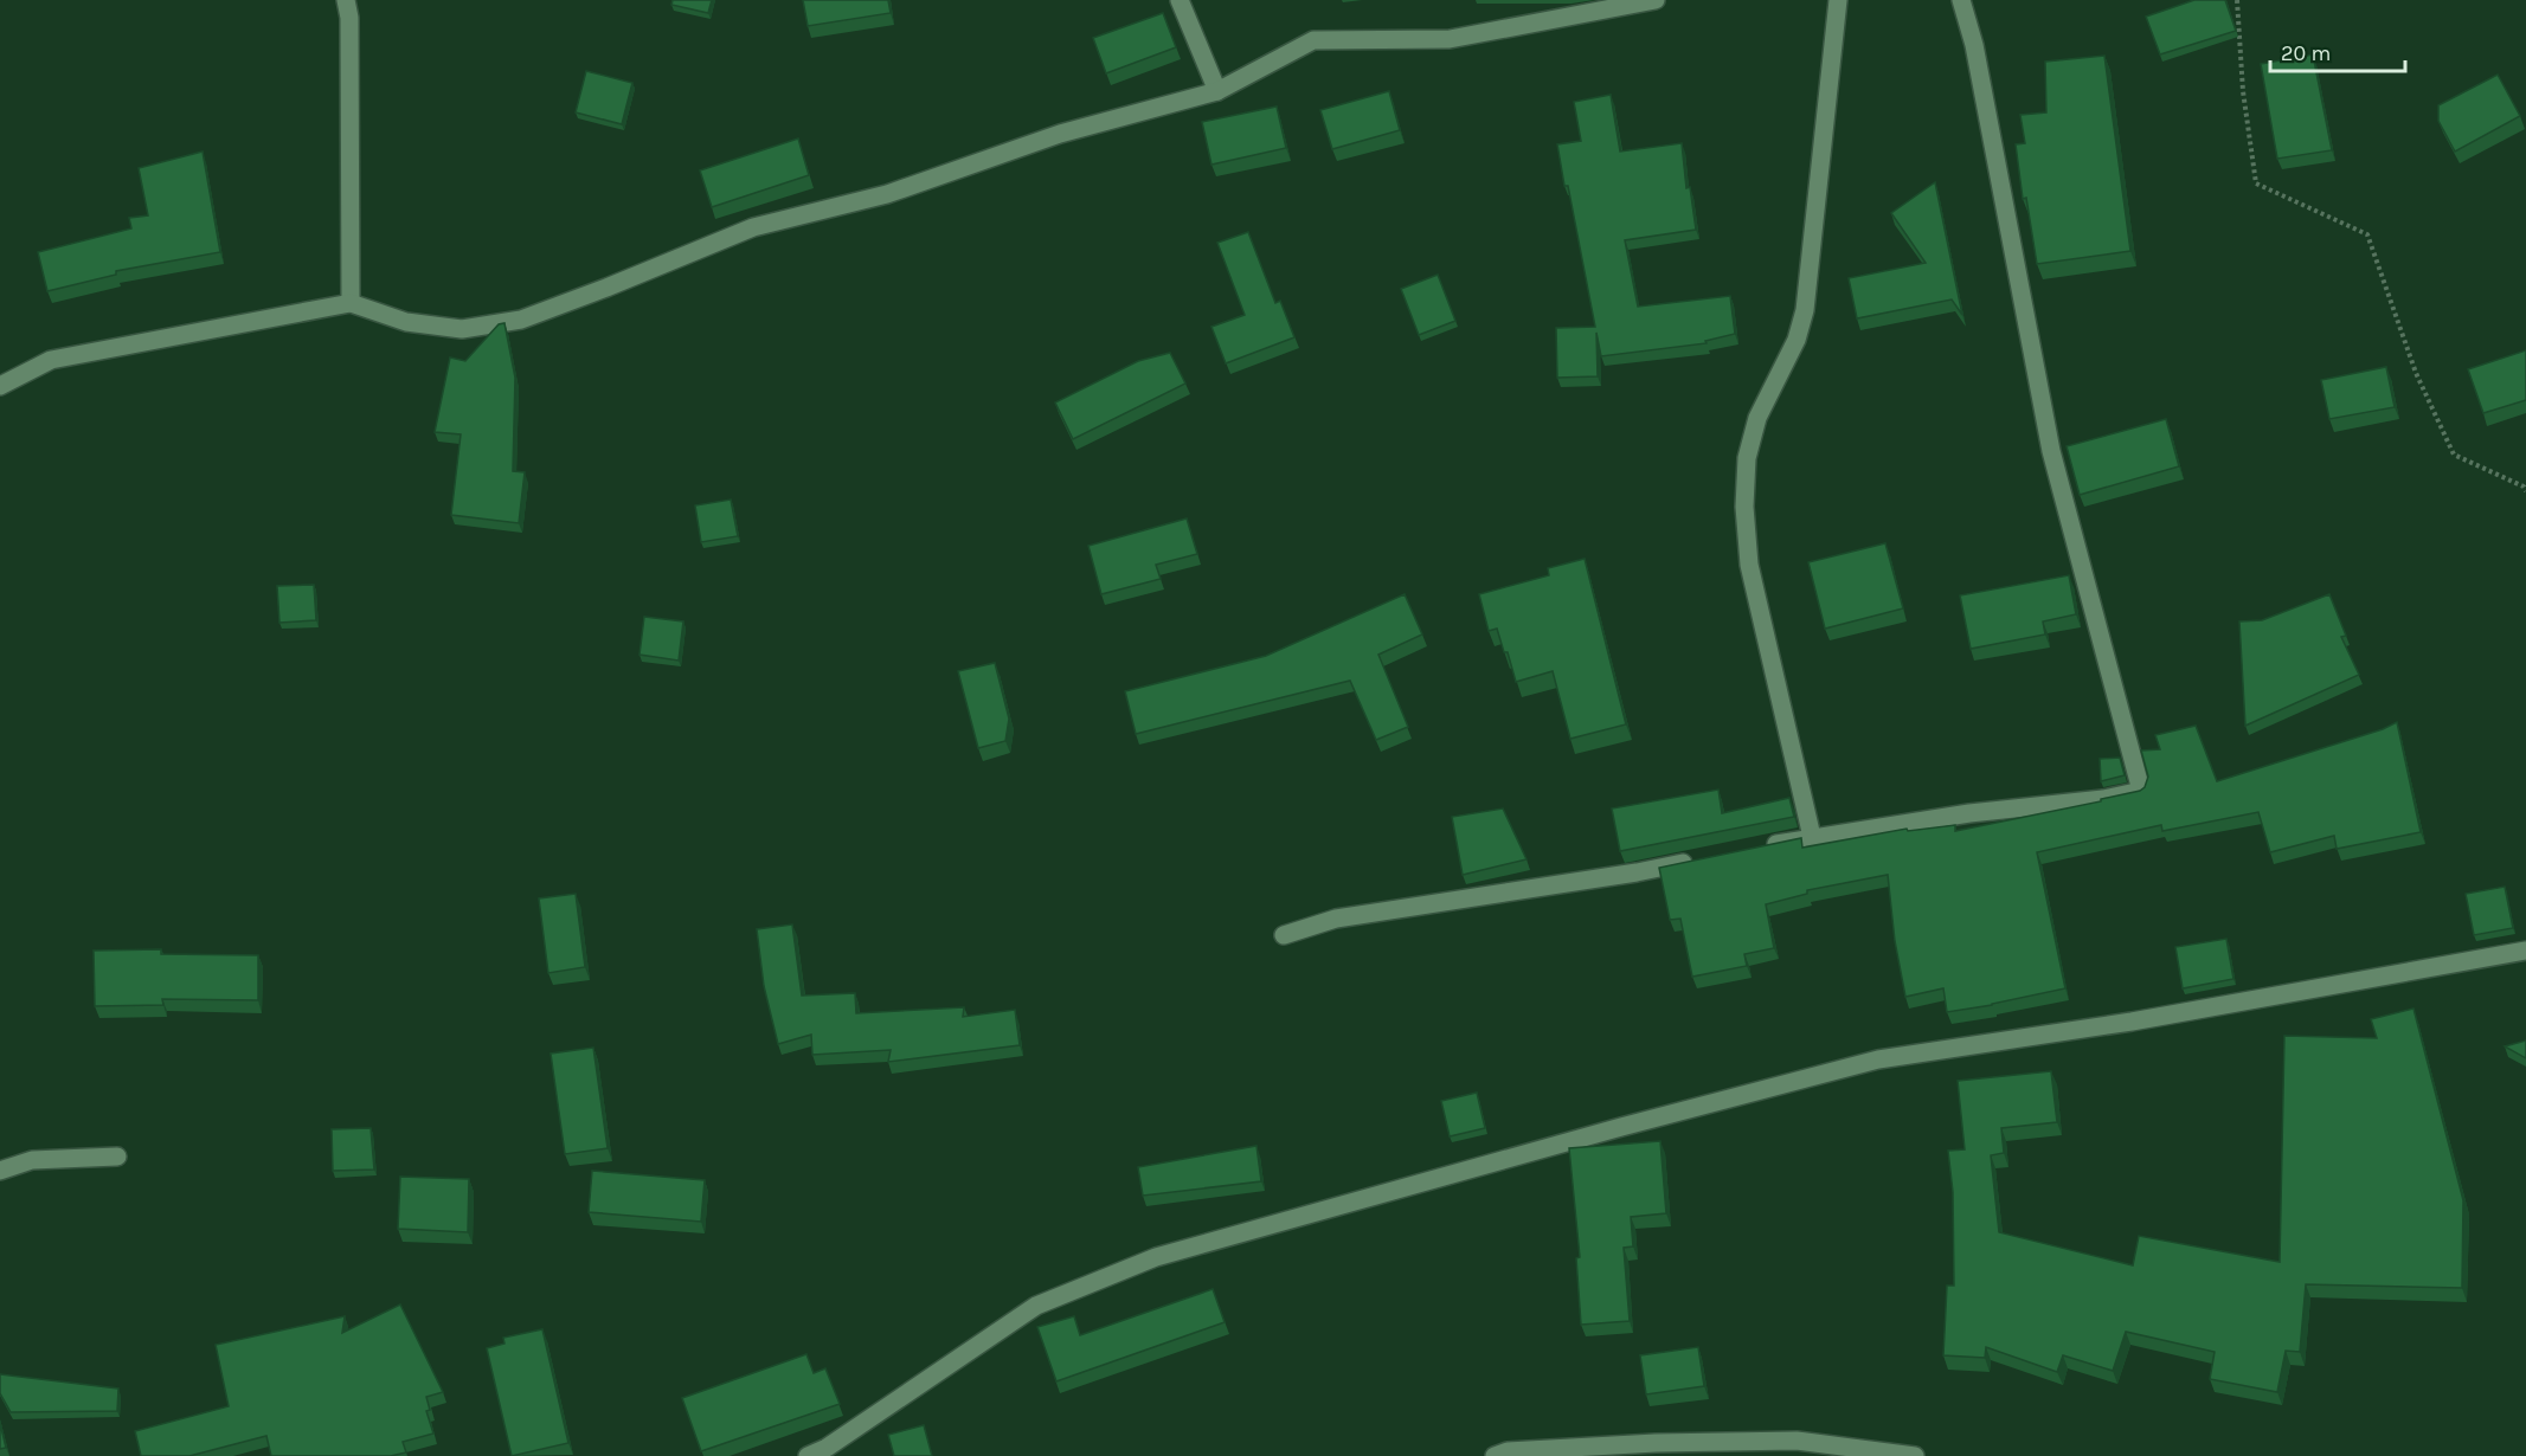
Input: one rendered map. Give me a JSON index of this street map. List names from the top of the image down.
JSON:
{
  "scale_bar": "20 m"
}
